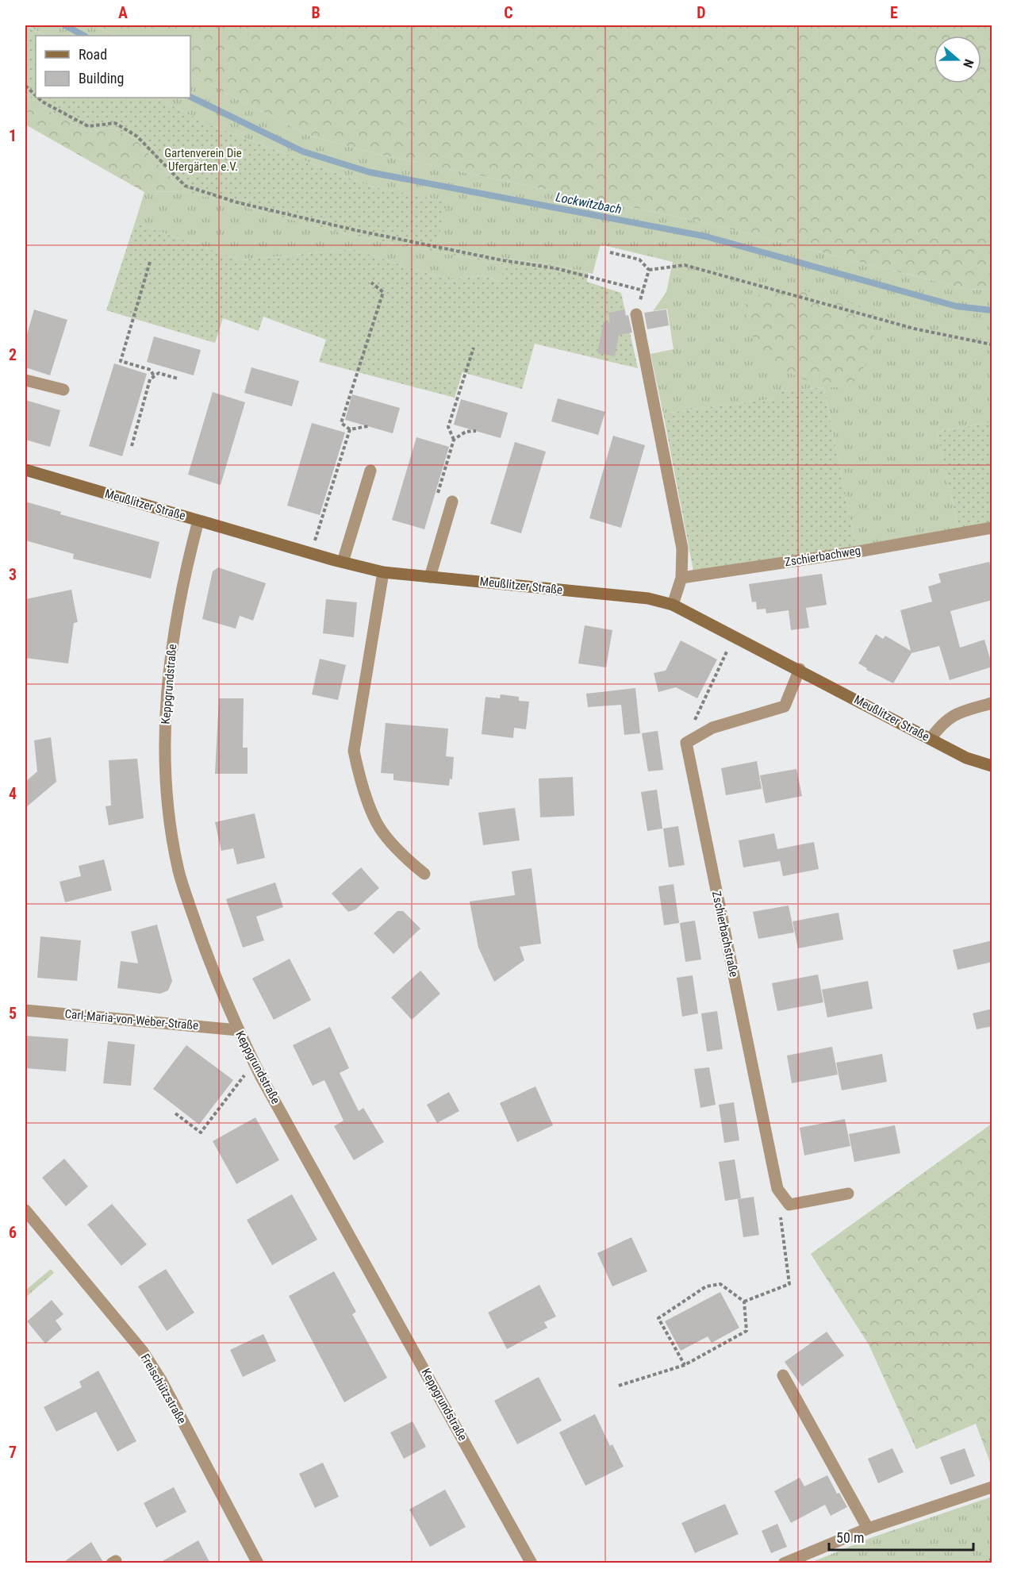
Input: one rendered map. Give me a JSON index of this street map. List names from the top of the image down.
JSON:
{
  "streets": {
    "street": [
      "Meußlitzer Straße",
      "Zschierbachweg",
      "Keppgrundstraße",
      "Zschierbachstraße",
      "Carl-Maria-von-Weber-Straße",
      "Freischützstraße"
    ]
  },
  "crossings": [
    ["Meußlitzer Straße", "Keppgrundstraße"],
    ["Keppgrundstraße", "Carl-Maria-von-Weber-Straße"]
  ],
  "water": ["Lockwitzbach"],
  "parks": ["Gartenverein Die Ufergärten e.V."],
  "legend": ["Road", "Building"],
  "scale_bar": "50 m",
  "north": "right",
  "grid": {
    "columns": [
      "A",
      "B",
      "C",
      "D",
      "E"
    ],
    "rows": [
      "1",
      "2",
      "3",
      "4",
      "5",
      "6",
      "7"
    ]
  }
}
